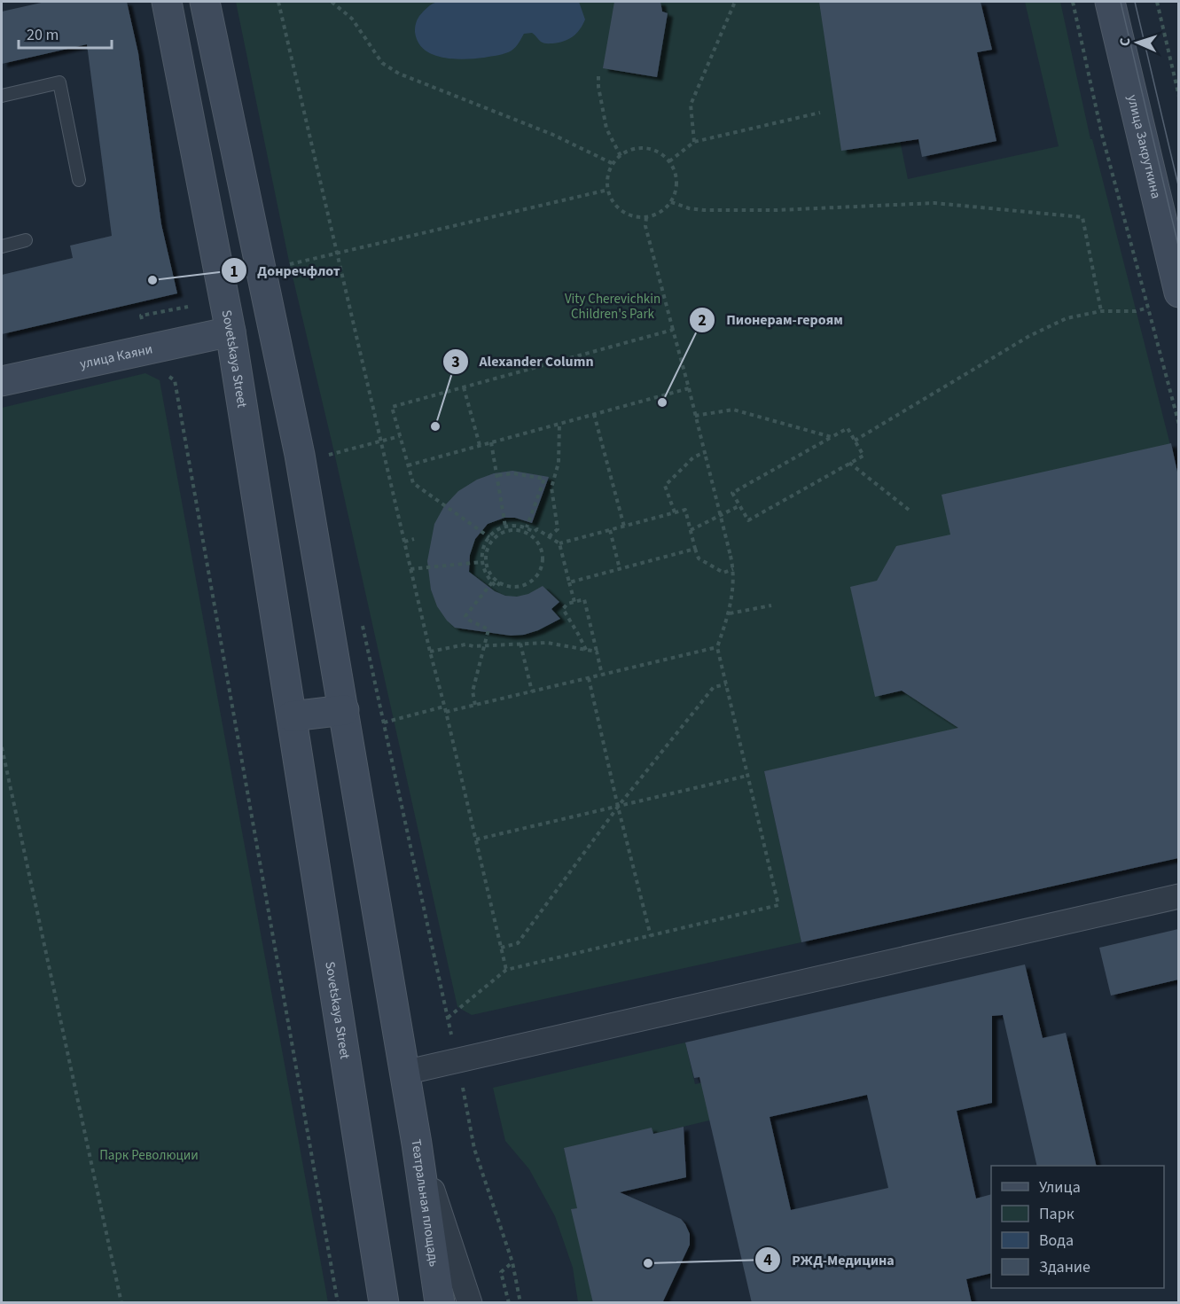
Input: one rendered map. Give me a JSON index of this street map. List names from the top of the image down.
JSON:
{
  "streets": {
    "main road": [
      "улица Закруткина",
      "улица Каяни",
      "Sovetskaya Street",
      "Театральная площадь"
    ]
  },
  "crossings": [
    ["улица Каяни", "Sovetskaya Street"]
  ],
  "parks": ["Vity Cherevichkin Children's Park", "Парк Революции"],
  "places": [
    "Донречфлот",
    "Пионерам-героям",
    "Alexander Column",
    "РЖД-Медицина"
  ],
  "legend": [
    "Улица",
    "Парк",
    "Вода",
    "Здание"
  ],
  "scale_bar": "20 m",
  "north": "left"
}
